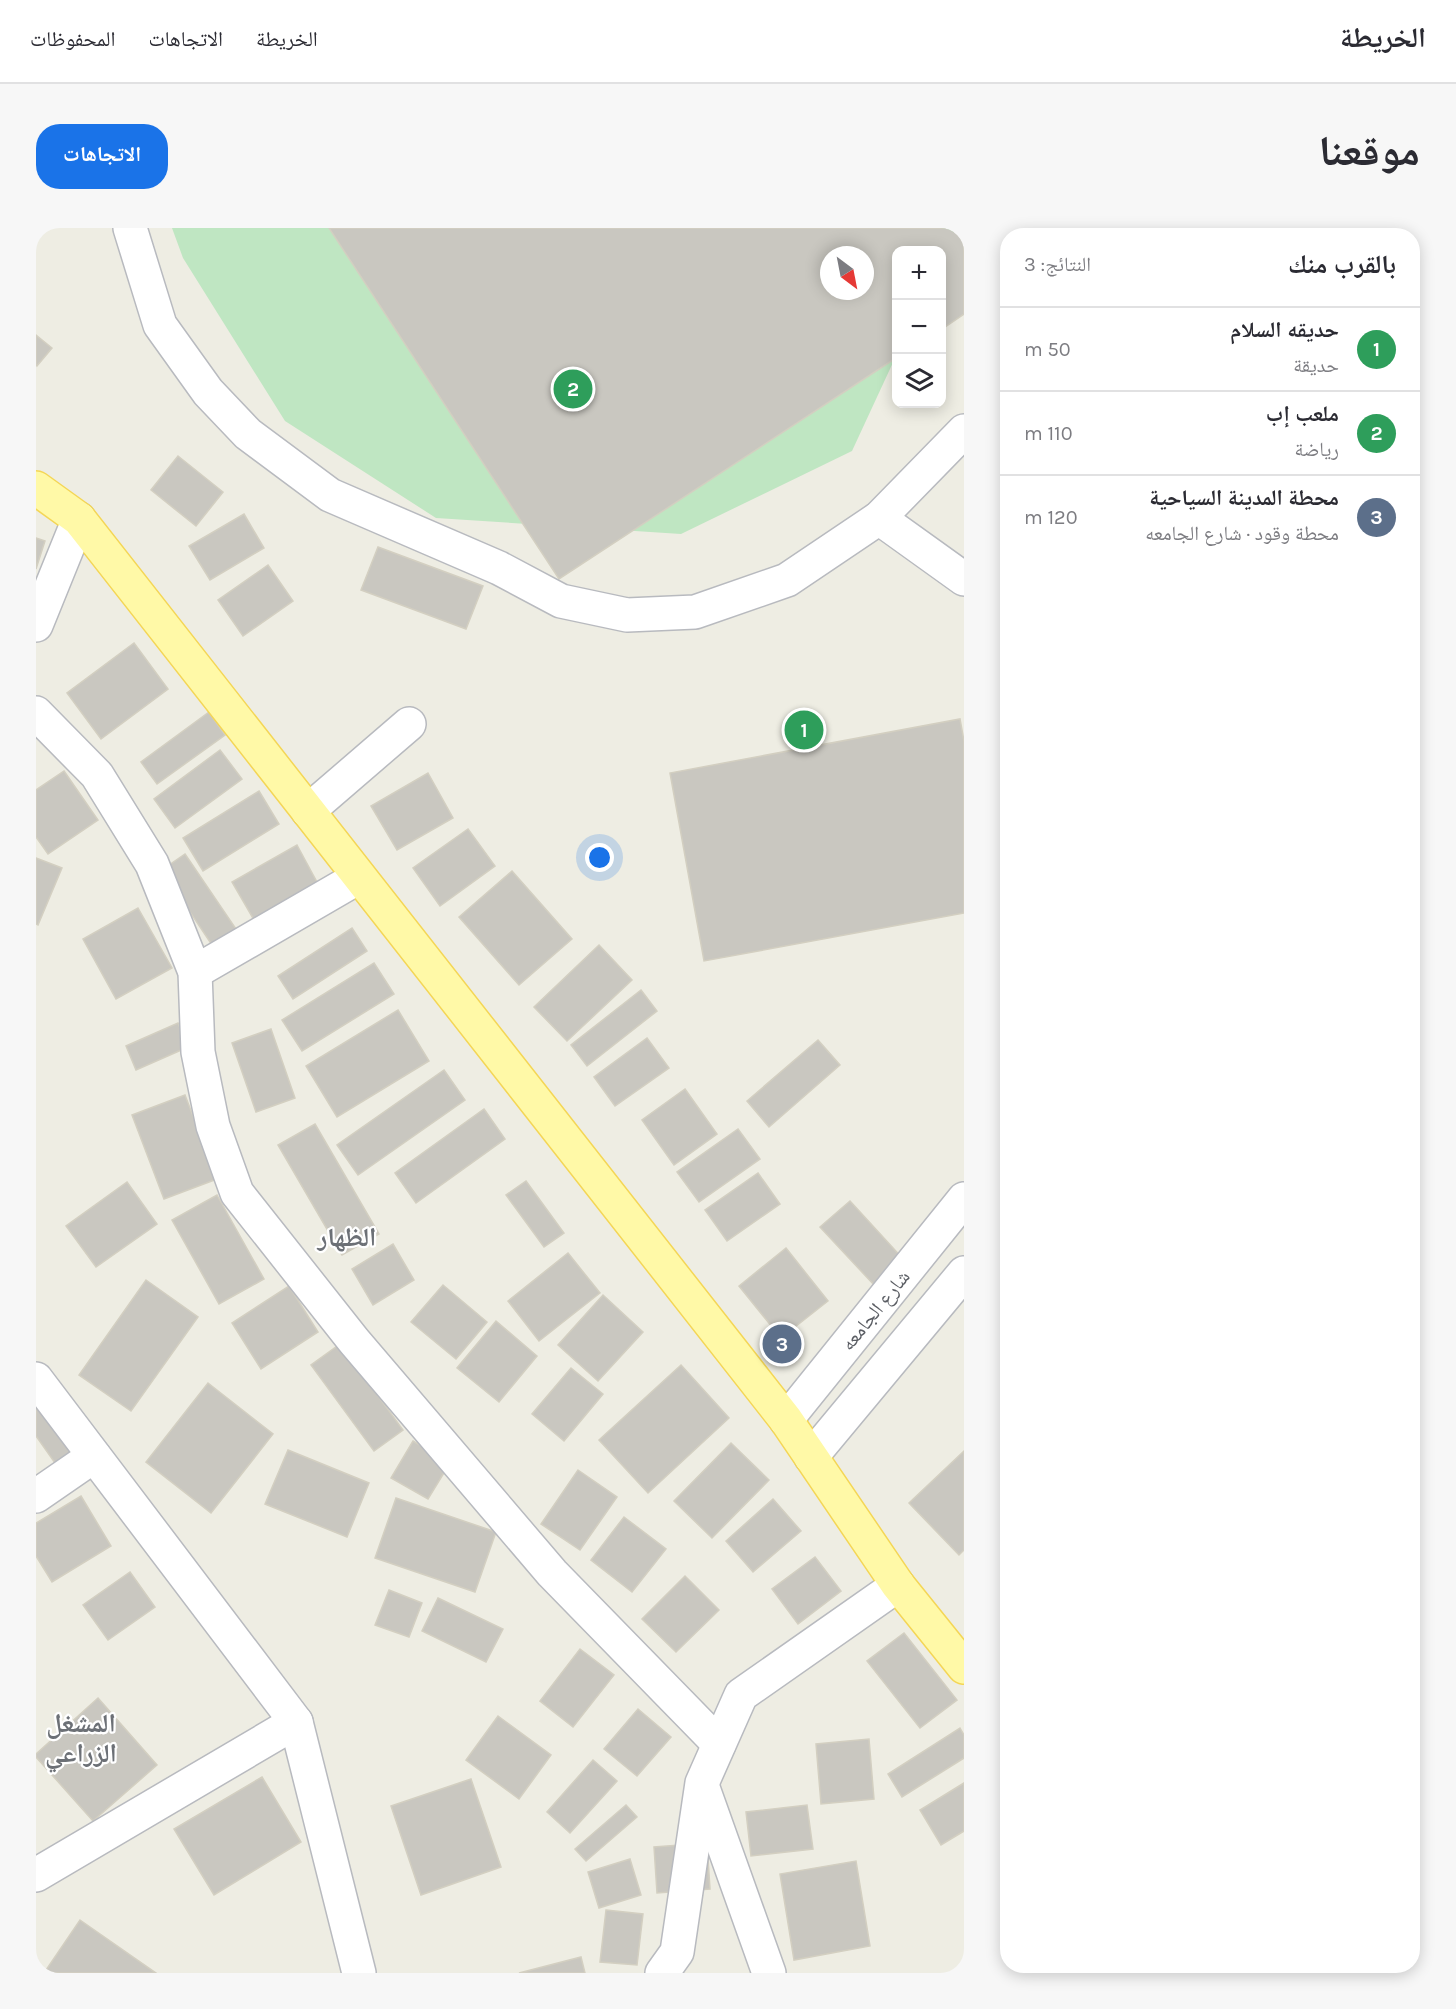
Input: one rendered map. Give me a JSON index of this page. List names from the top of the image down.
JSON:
{
  "streets": {
    "street": ["شارع الجامعه"]
  },
  "districts": ["الظهار", "المشغل الزراعي"],
  "north": "bottom right",
  "page": {
    "header": "الخريطة",
    "nav": ["الخريطة", "الاتجاهات", "المحفوظات"],
    "title": "موقعنا",
    "buttons": "الاتجاهات",
    "heading": ["بالقرب منك", "النتائج: 3"],
    "map_buttons": ["+", "−"],
    "list": [
      {
        "mark": "1",
        "name": "حديقه السلام",
        "note": "حديقة",
        "value": "50 m"
      },
      {
        "mark": "2",
        "name": "ملعب إب",
        "note": "رياضة",
        "value": "110 m"
      },
      {
        "mark": "3",
        "name": "محطة المدينة السياحية",
        "note": "محطة وقود · شارع الجامعه",
        "value": "120 m"
      }
    ],
    "pins": ["2", "1", "3"]
  }
}
